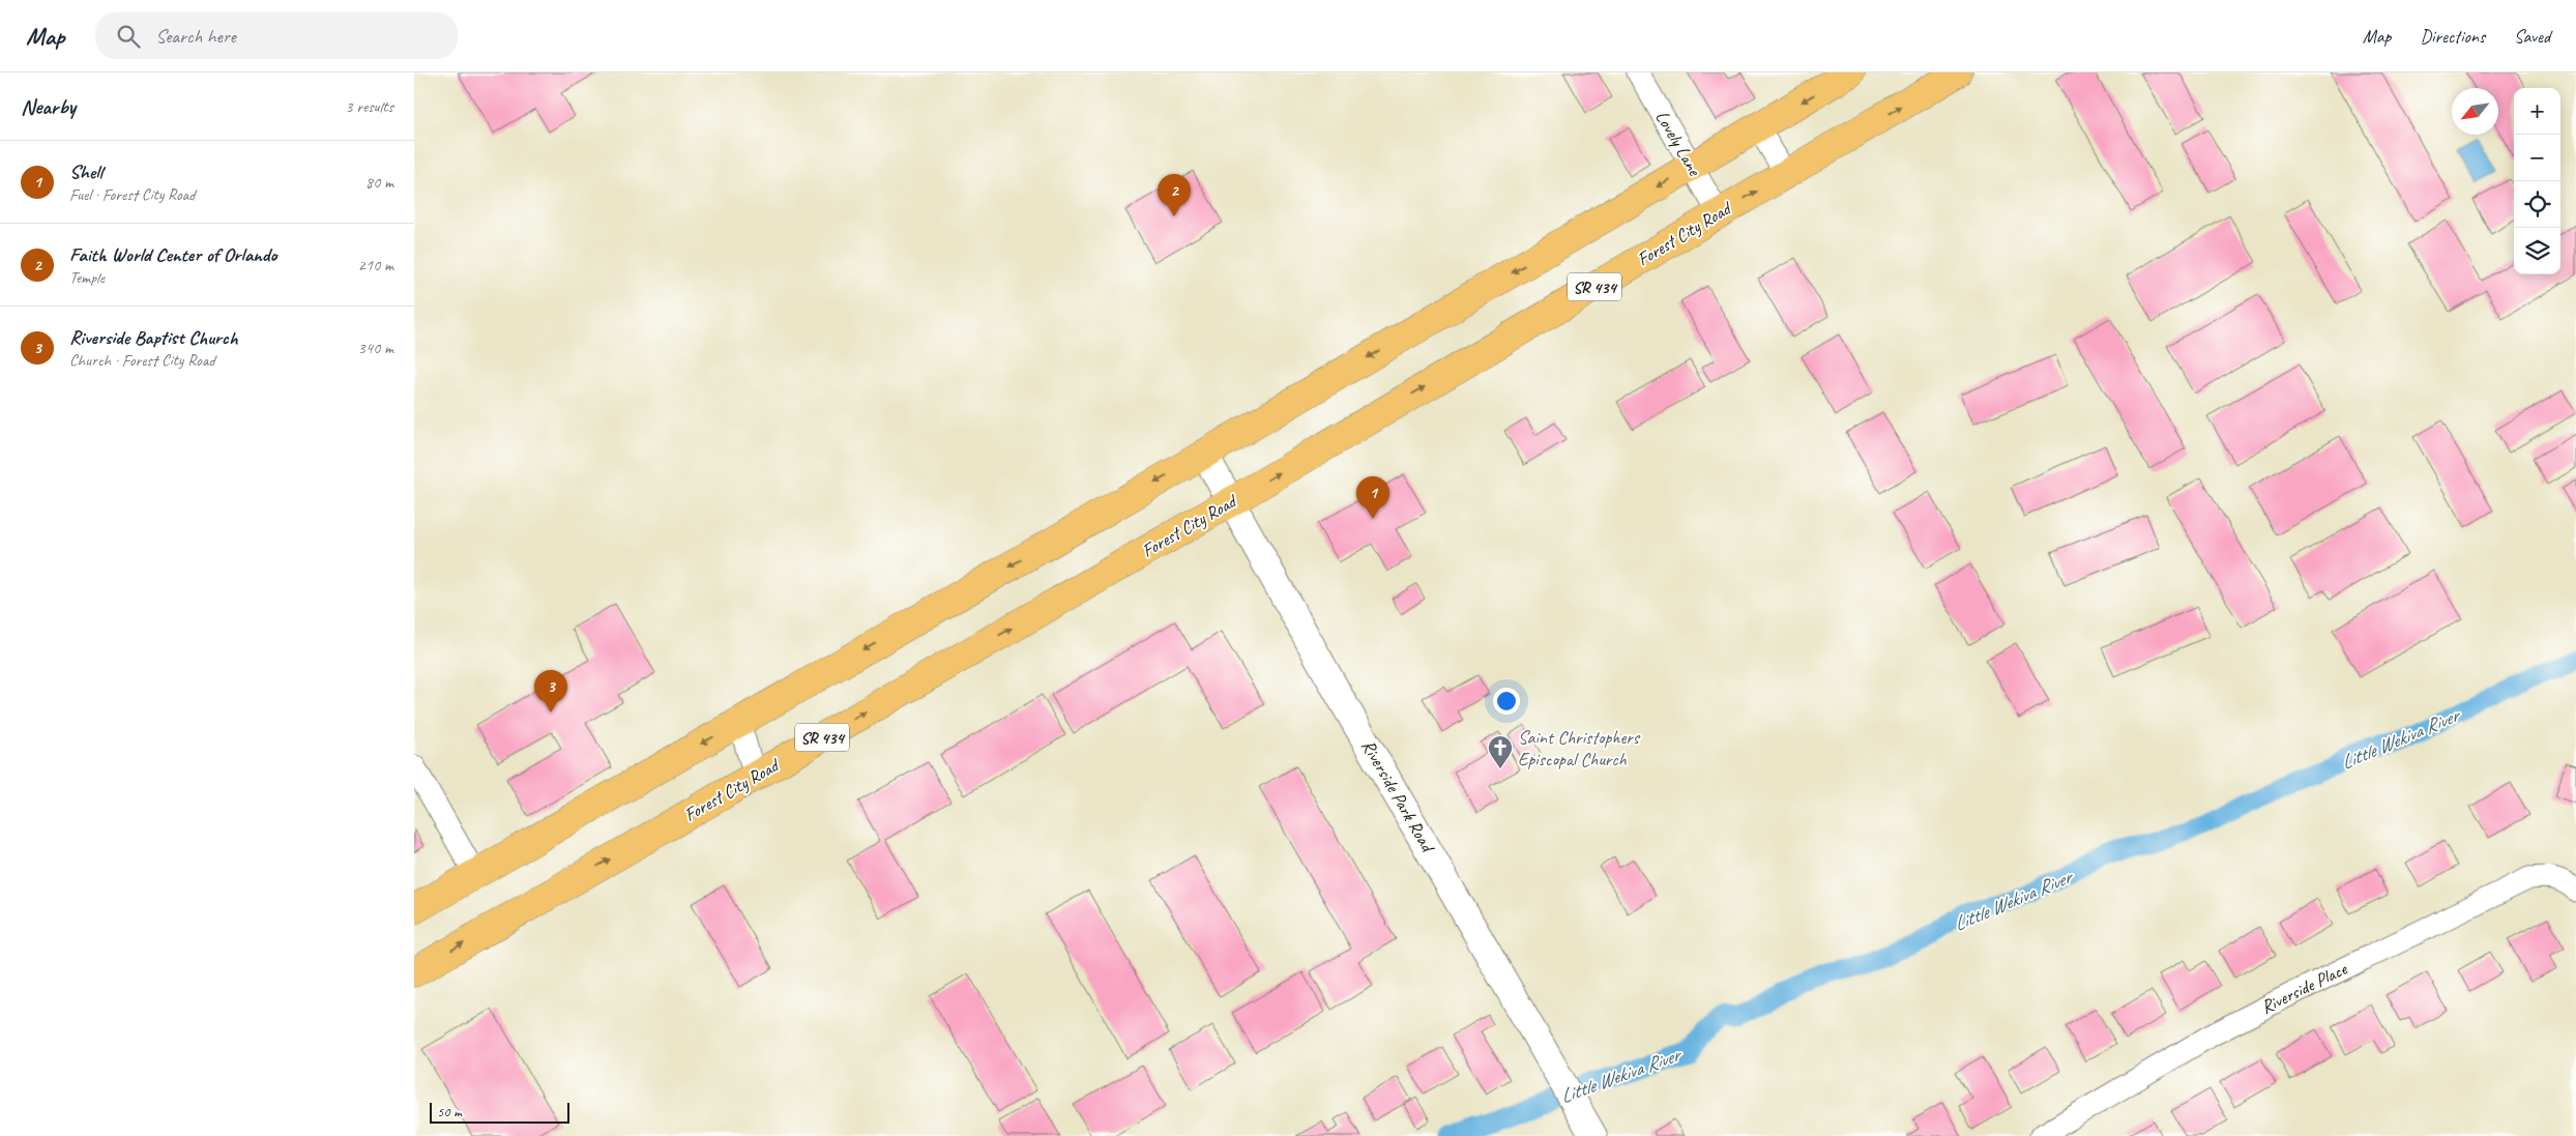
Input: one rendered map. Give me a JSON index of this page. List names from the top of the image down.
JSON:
{
  "streets": {
    "main road": ["Forest City Road", "SR 434"],
    "street": ["Lovely Lane", "Riverside Park Road", "Riverside Place"]
  },
  "crossings": [
    ["Lovely Lane", "Forest City Road"],
    ["Forest City Road", "Riverside Park Road"]
  ],
  "water": ["Little Wekiva River"],
  "places": {
    "church": ["Saint Christophers Episcopal Church"]
  },
  "scale_bar": "50 m",
  "north": "bottom left",
  "page": {
    "header": "Map",
    "search": "Search here",
    "nav": ["Map", "Directions", "Saved"],
    "heading": ["Nearby", "3 results"],
    "map_buttons": ["+", "−"],
    "list": [
      {
        "mark": "1",
        "name": "Shell",
        "note": "Fuel · Forest City Road",
        "value": "80 m"
      },
      {
        "mark": "2",
        "name": "Faith World Center of Orlando",
        "note": "Temple",
        "value": "210 m"
      },
      {
        "mark": "3",
        "name": "Riverside Baptist Church",
        "note": "Church · Forest City Road",
        "value": "340 m"
      }
    ],
    "pins": ["2", "1", "3"],
    "scale": "50 m"
  }
}
